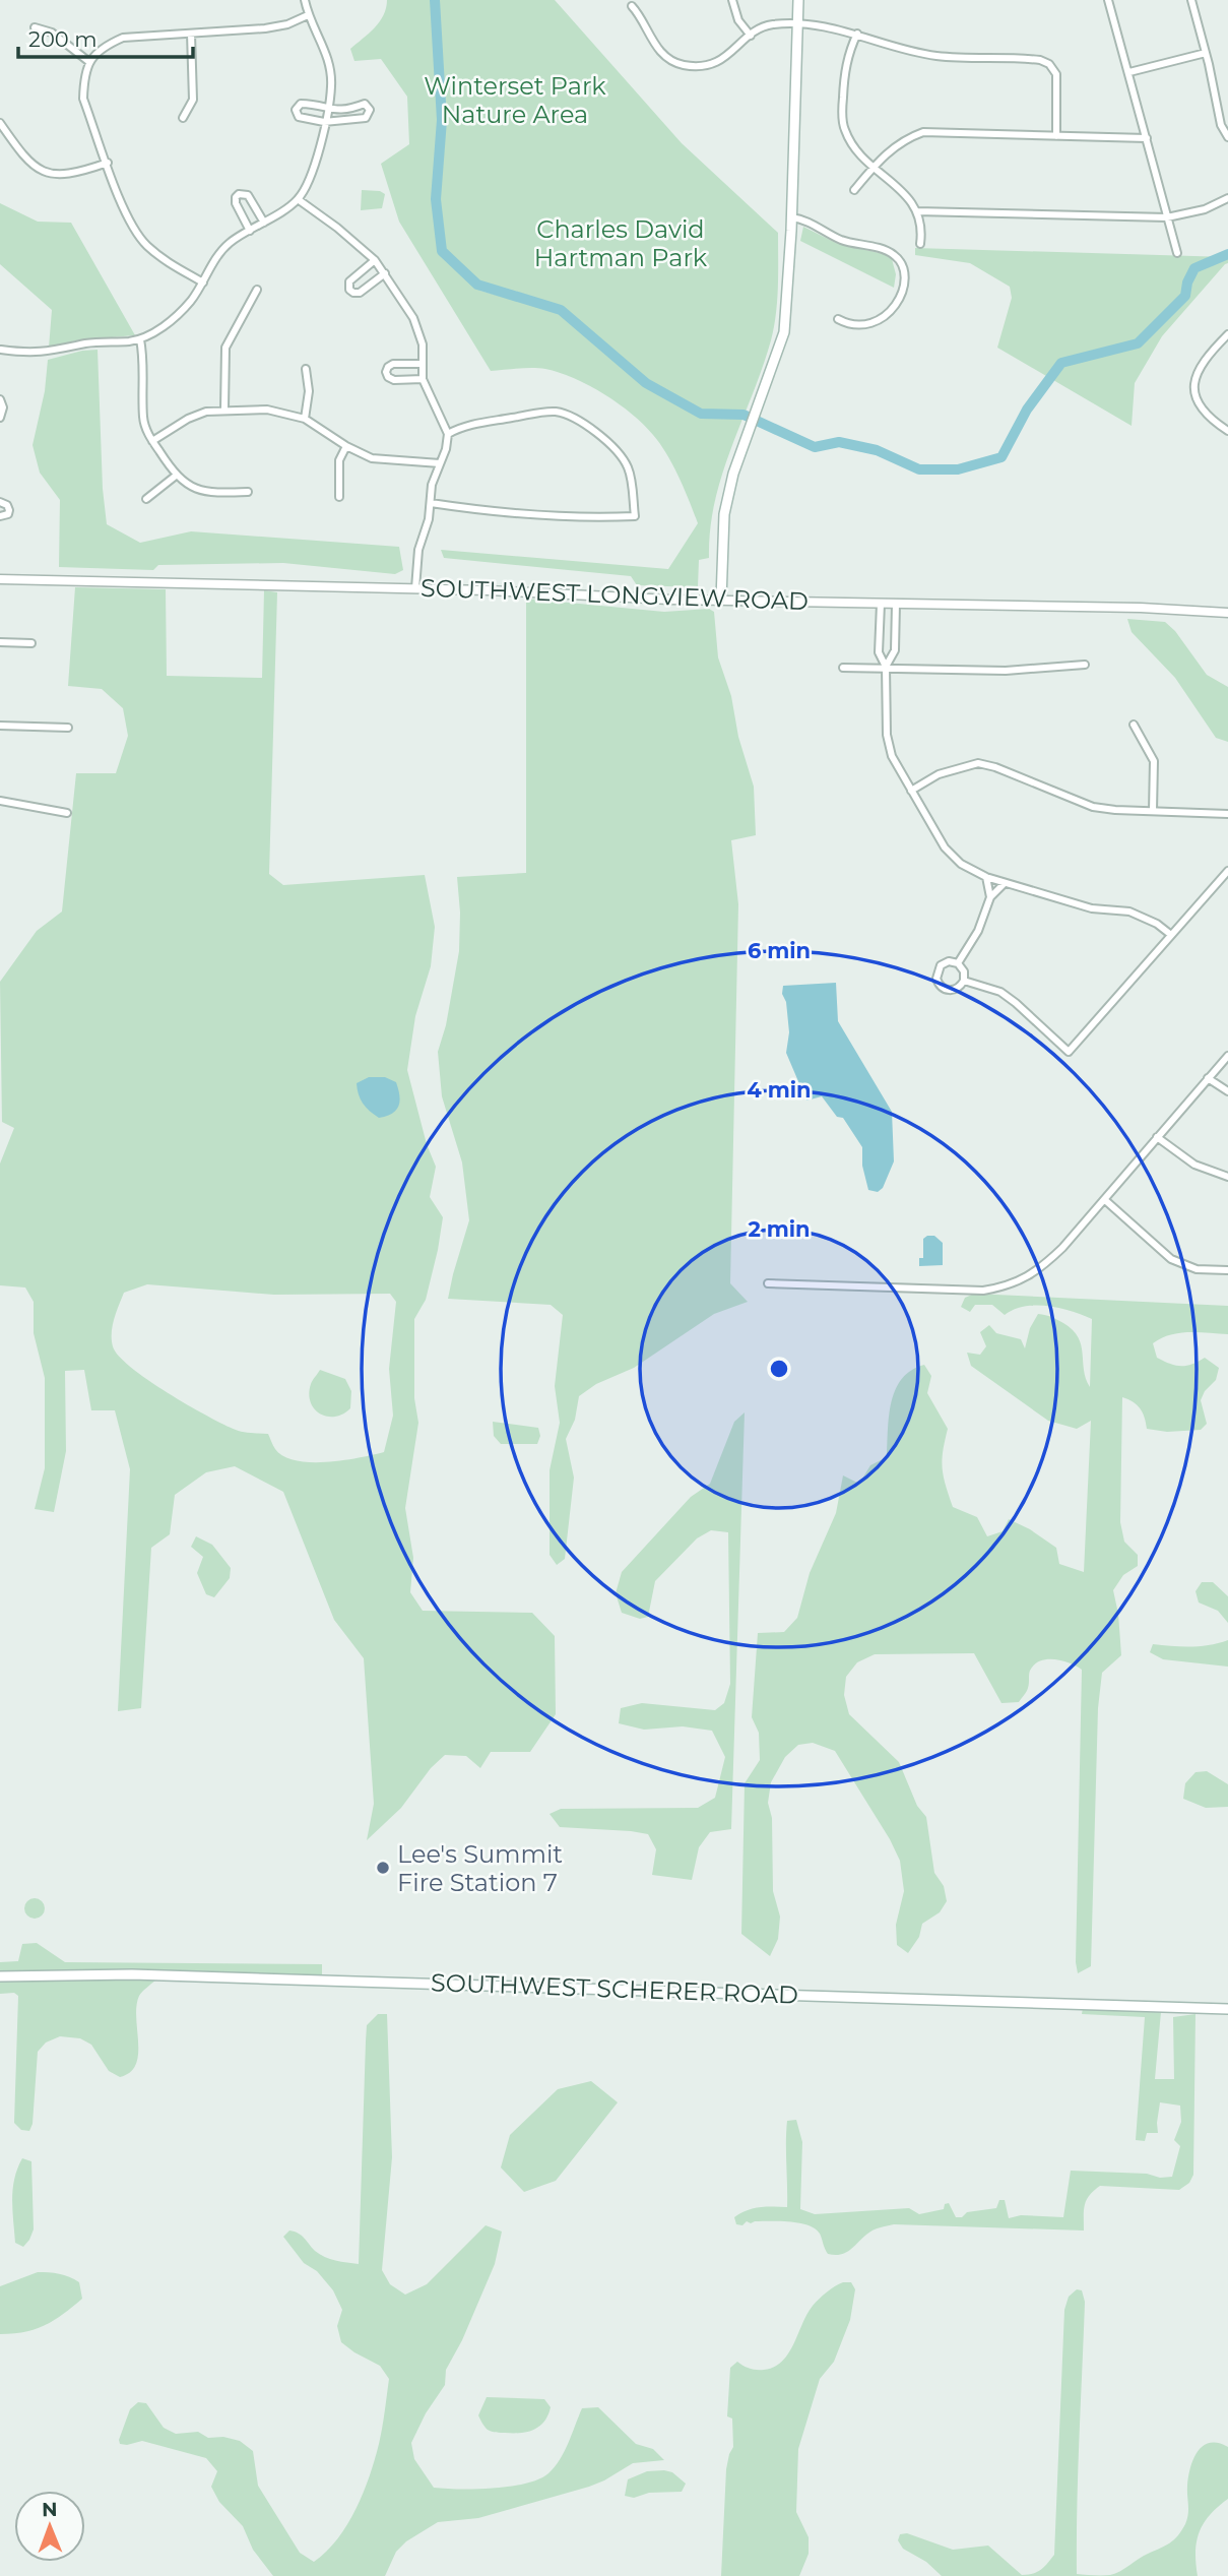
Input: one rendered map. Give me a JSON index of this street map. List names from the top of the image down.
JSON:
{
  "streets": {
    "main road": ["SOUTHWEST SCHERER ROAD"],
    "street": ["SOUTHWEST LONGVIEW ROAD"]
  },
  "parks": ["Winterset Park Nature Area", "Charles David Hartman Park"],
  "places": ["Lee's Summit Fire Station 7"],
  "scale_bar": "200 m",
  "north": "top",
  "rings": ["6 min", "4 min", "2 min"]
}
